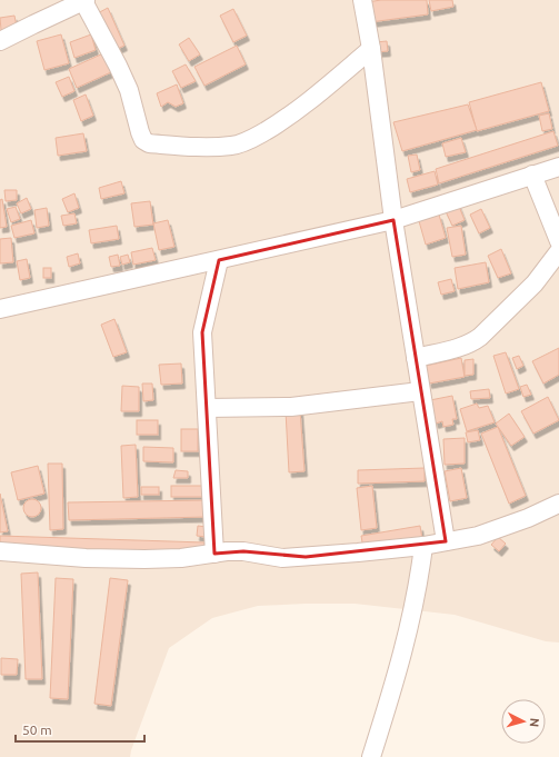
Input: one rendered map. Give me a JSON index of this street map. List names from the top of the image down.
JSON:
{
  "scale_bar": "50 m",
  "north": "right"
}
